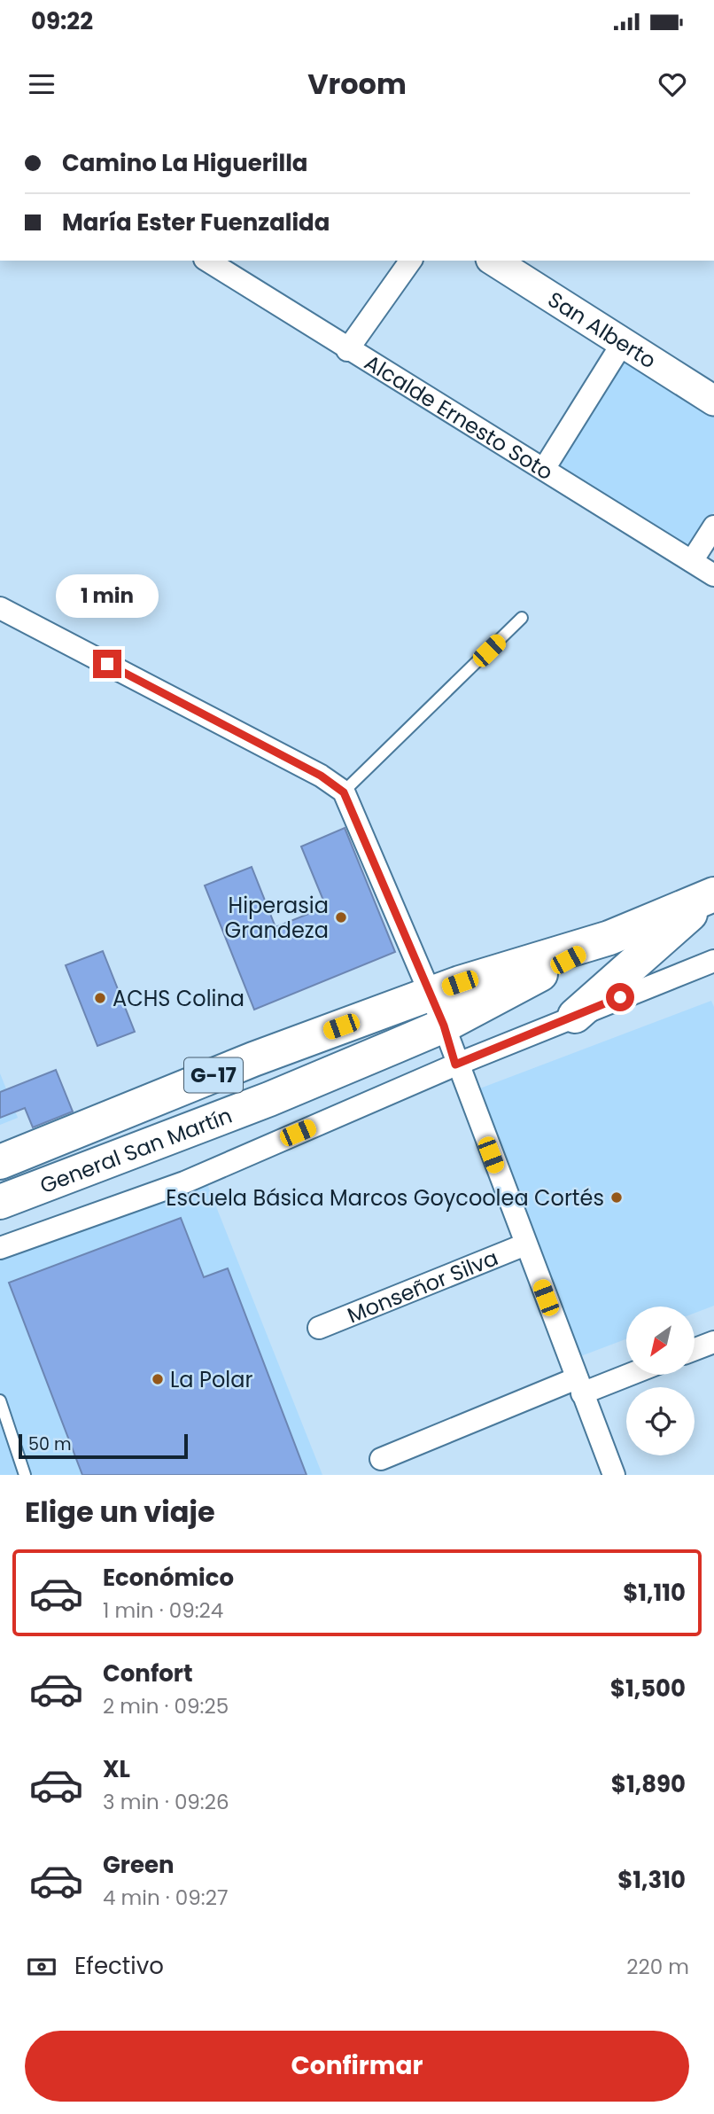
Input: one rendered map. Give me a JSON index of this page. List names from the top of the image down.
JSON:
{
  "streets": {
    "main road": ["G-17", "General San Martín"],
    "street": ["San Alberto", "Alcalde Ernesto Soto", "Monseñor Silva"]
  },
  "places": [
    "Hiperasia Grandeza",
    "ACHS Colina",
    "Escuela Básica Marcos Goycoolea Cortés",
    "La Polar"
  ],
  "scale_bar": "50 m",
  "north": "bottom left",
  "page": {
    "status": "09:22",
    "header": "Vroom",
    "banner": ["Camino La Higuerilla", "María Ester Fuenzalida"],
    "bubble": "1 min",
    "scale": "50 m",
    "heading": "Elige un viaje",
    "list": [
      {
        "name": "Económico",
        "note": "1 min · 09:24",
        "value": "$1,110"
      },
      {
        "name": "Confort",
        "note": "2 min · 09:25",
        "value": "$1,500"
      },
      {
        "name": "XL",
        "note": "3 min · 09:26",
        "value": "$1,890"
      },
      {
        "name": "Green",
        "note": "4 min · 09:27",
        "value": "$1,310"
      }
    ],
    "pay": ["Efectivo", "220 m"],
    "buttons": "Confirmar"
  }
}
